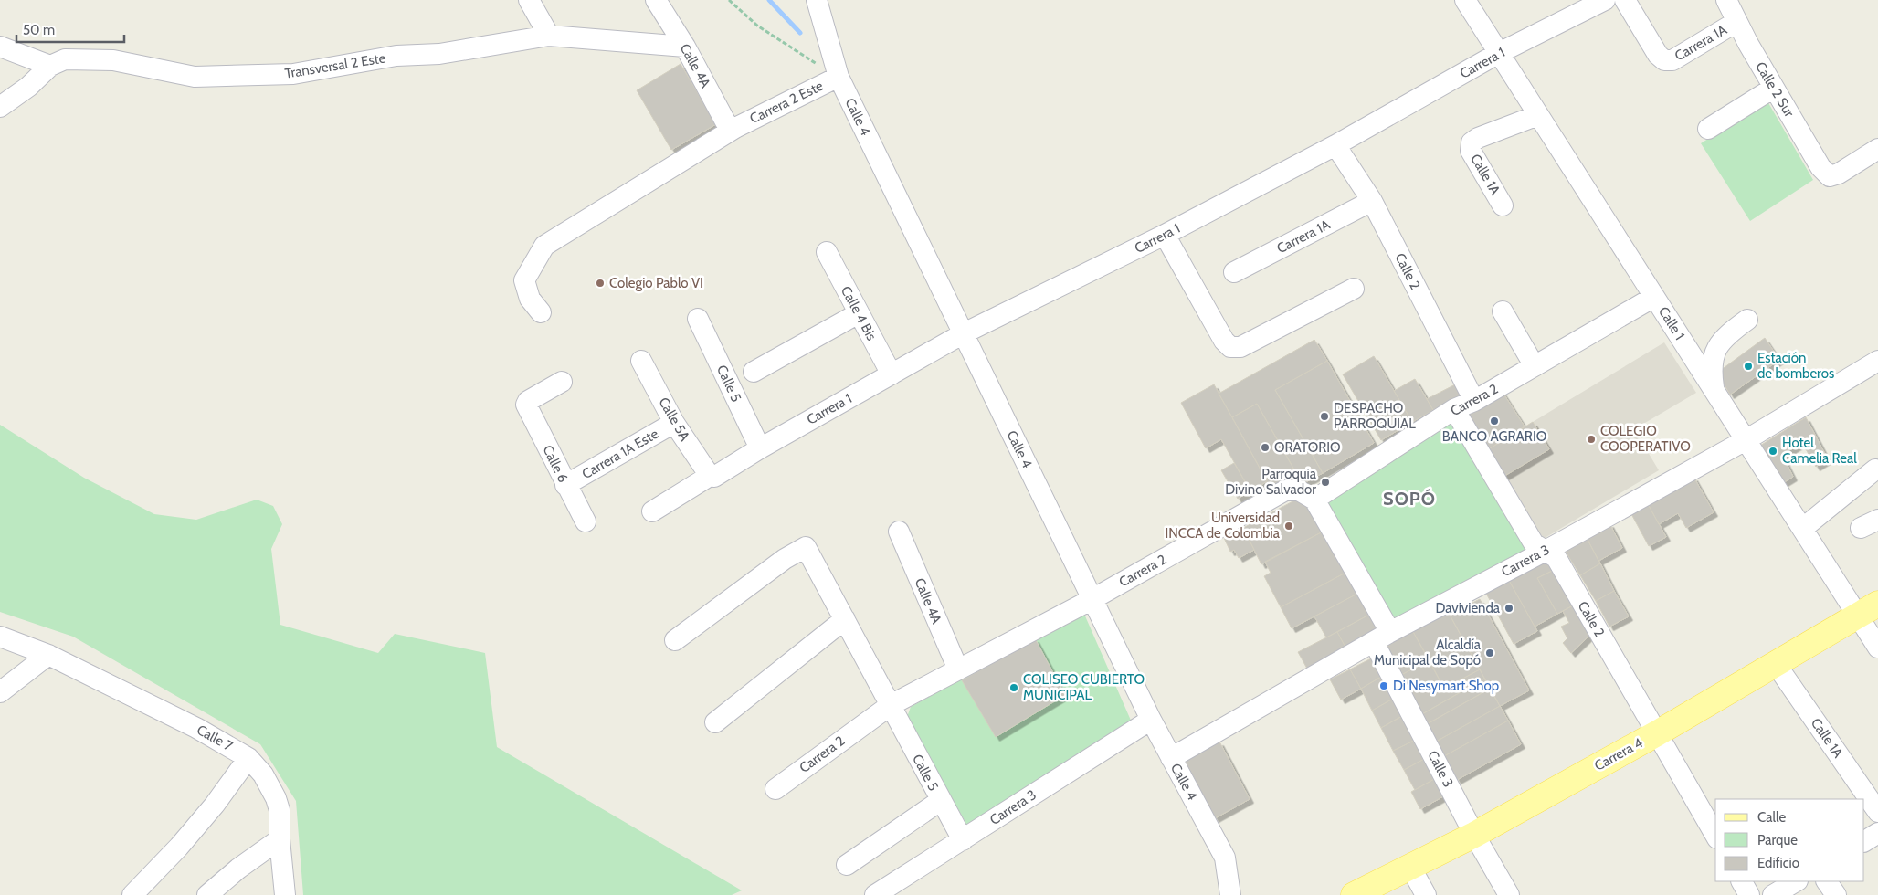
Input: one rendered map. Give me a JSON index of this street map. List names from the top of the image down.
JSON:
{
  "streets": {
    "main road": ["Carrera 4"],
    "street": [
      "Carrera 1A",
      "Carrera 1",
      "Transversal 2 Este",
      "Calle 4A",
      "Calle 2 Sur",
      "Carrera 2 Este",
      "Calle 4",
      "Calle 1A",
      "Calle 2",
      "Calle 4 Bis",
      "Calle 1",
      "Calle 5",
      "Carrera 2",
      "Calle 5A",
      "Carrera 1A Este",
      "Calle 6",
      "Carrera 3",
      "Calle 7",
      "Calle 3"
    ]
  },
  "crossings": [
    ["Carrera 1A", "Calle 2 Sur"],
    ["Carrera 1A", "Calle 2"],
    ["Carrera 1", "Calle 4"],
    ["Carrera 1", "Calle 2"],
    ["Carrera 1", "Calle 4 Bis"],
    ["Carrera 1", "Calle 1"],
    ["Carrera 1", "Calle 5"],
    ["Carrera 1", "Calle 5A"],
    ["Transversal 2 Este", "Calle 4A"],
    ["Calle 4A", "Carrera 2 Este"],
    ["Calle 4A", "Carrera 2"],
    ["Carrera 2 Este", "Calle 4"],
    ["Calle 4", "Carrera 2"],
    ["Calle 4", "Carrera 3"],
    ["Calle 1A", "Calle 1"],
    ["Calle 1A", "Carrera 4"],
    ["Calle 2", "Carrera 2"],
    ["Calle 2", "Carrera 3"],
    ["Calle 2", "Carrera 4"],
    ["Calle 1", "Carrera 2"],
    ["Calle 1", "Carrera 3"],
    ["Calle 1", "Carrera 4"],
    ["Calle 5", "Carrera 2"],
    ["Calle 5", "Carrera 3"],
    ["Carrera 2", "Calle 3"],
    ["Calle 5A", "Carrera 1A Este"],
    ["Carrera 1A Este", "Calle 6"],
    ["Carrera 3", "Calle 3"],
    ["Carrera 4", "Calle 3"]
  ],
  "districts": ["SOPÓ"],
  "places": [
    "Colegio Pablo VI",
    "Estación de bomberos",
    "DESPACHO PARROQUIAL",
    "BANCO AGRARIO",
    "COLEGIO COOPERATIVO",
    "ORATORIO",
    "Hotel Camelia Real",
    "Parroquia Divino Salvador",
    "Universidad INCCA de Colombia",
    "Davivienda",
    "Alcaldía Municipal de Sopó",
    "Di Nesymart Shop",
    "COLISEO CUBIERTO MUNICIPAL"
  ],
  "legend": ["Calle", "Parque", "Edificio"],
  "scale_bar": "50 m"
}
